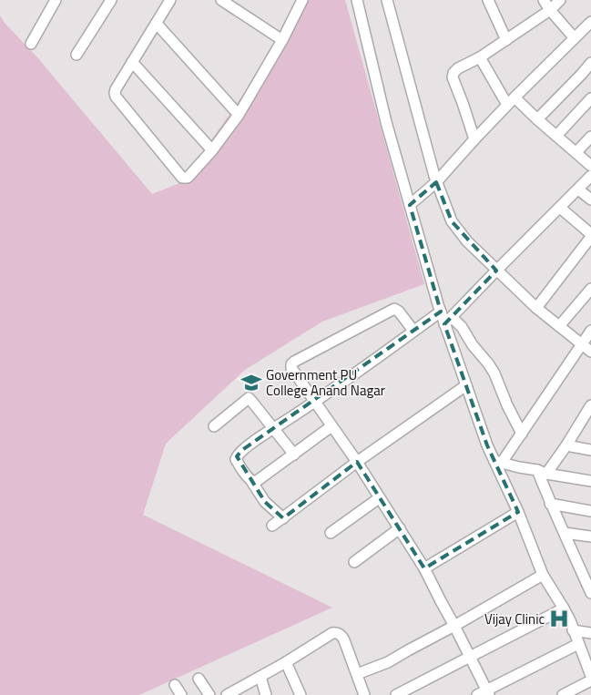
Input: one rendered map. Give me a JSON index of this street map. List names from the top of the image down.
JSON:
{
  "places": {
    "school or university": ["Government PU College Anand Nagar"],
    "hospital": ["Vijay Clinic"]
  }
}
